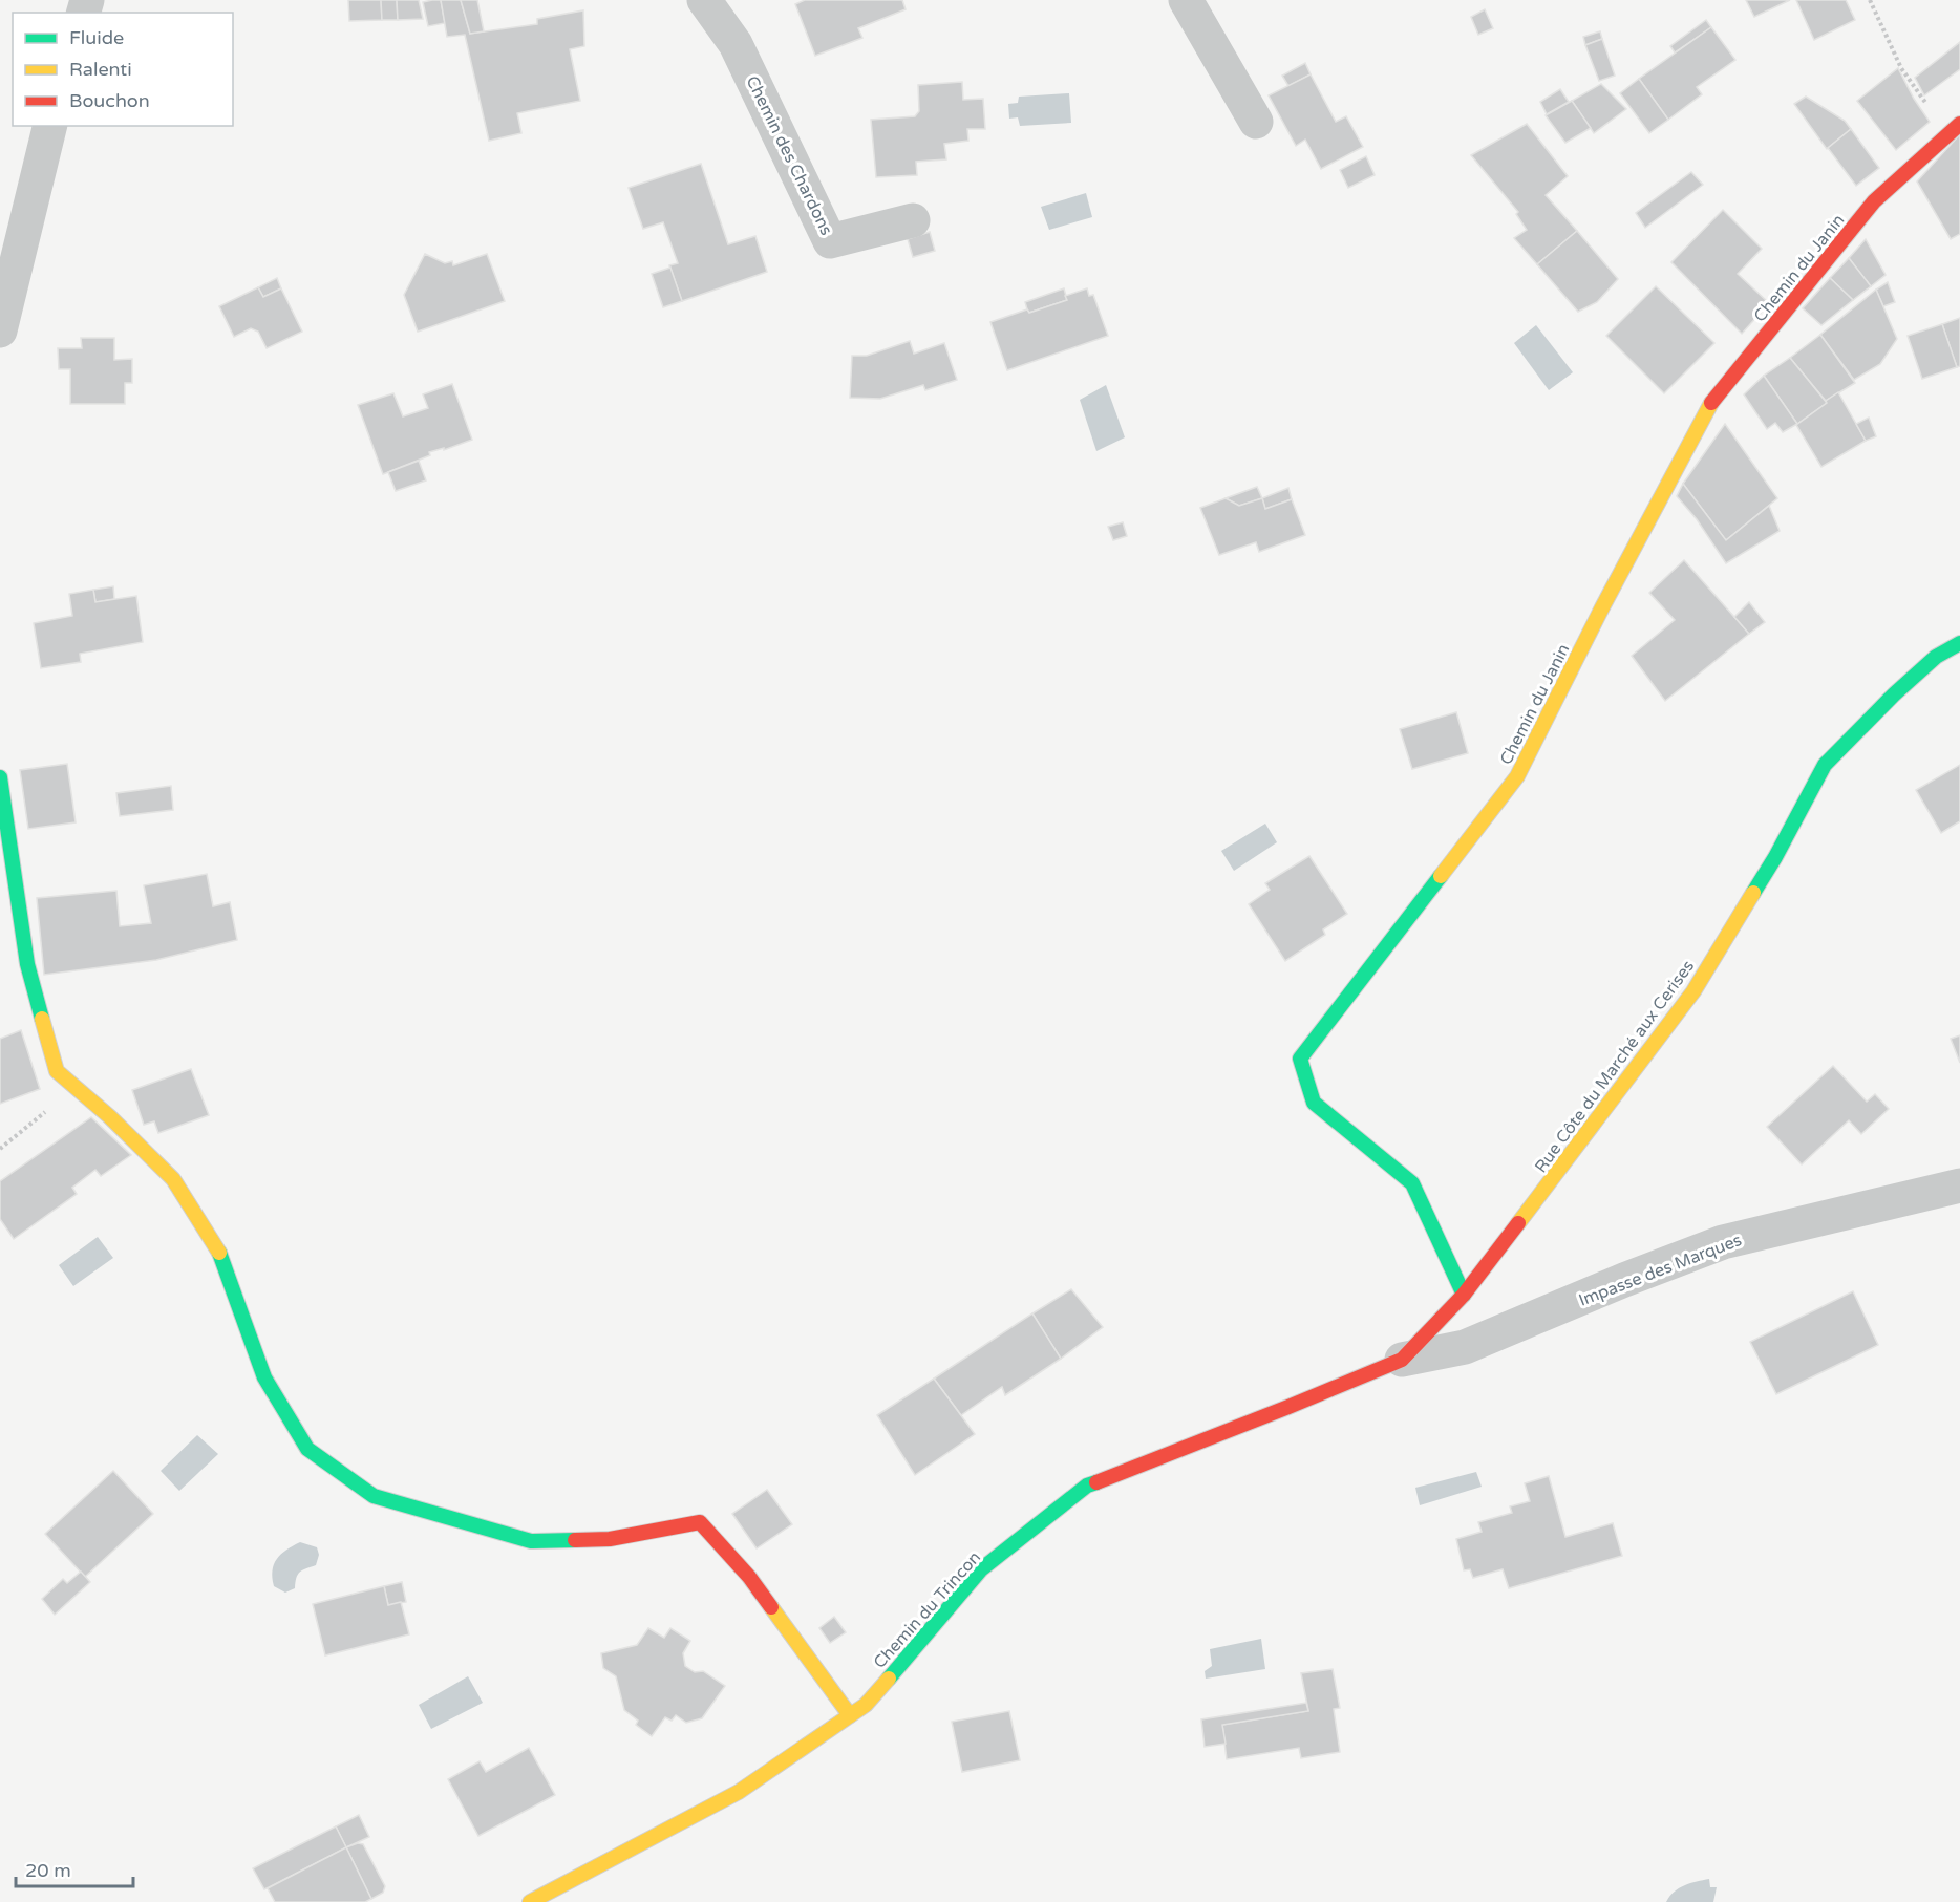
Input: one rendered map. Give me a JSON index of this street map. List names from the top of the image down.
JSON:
{
  "streets": {
    "street": [
      "Chemin des Chardons",
      "Chemin du Janin",
      "Rue Côte du Marché aux Cerises",
      "Impasse des Marques",
      "Chemin du Trincon"
    ]
  },
  "crossings": [
    ["Chemin du Janin", "Rue Côte du Marché aux Cerises"],
    ["Rue Côte du Marché aux Cerises", "Impasse des Marques"],
    ["Rue Côte du Marché aux Cerises", "Chemin du Trincon"],
    ["Impasse des Marques", "Chemin du Trincon"]
  ],
  "legend": ["Fluide", "Ralenti", "Bouchon"],
  "scale_bar": "20 m"
}
